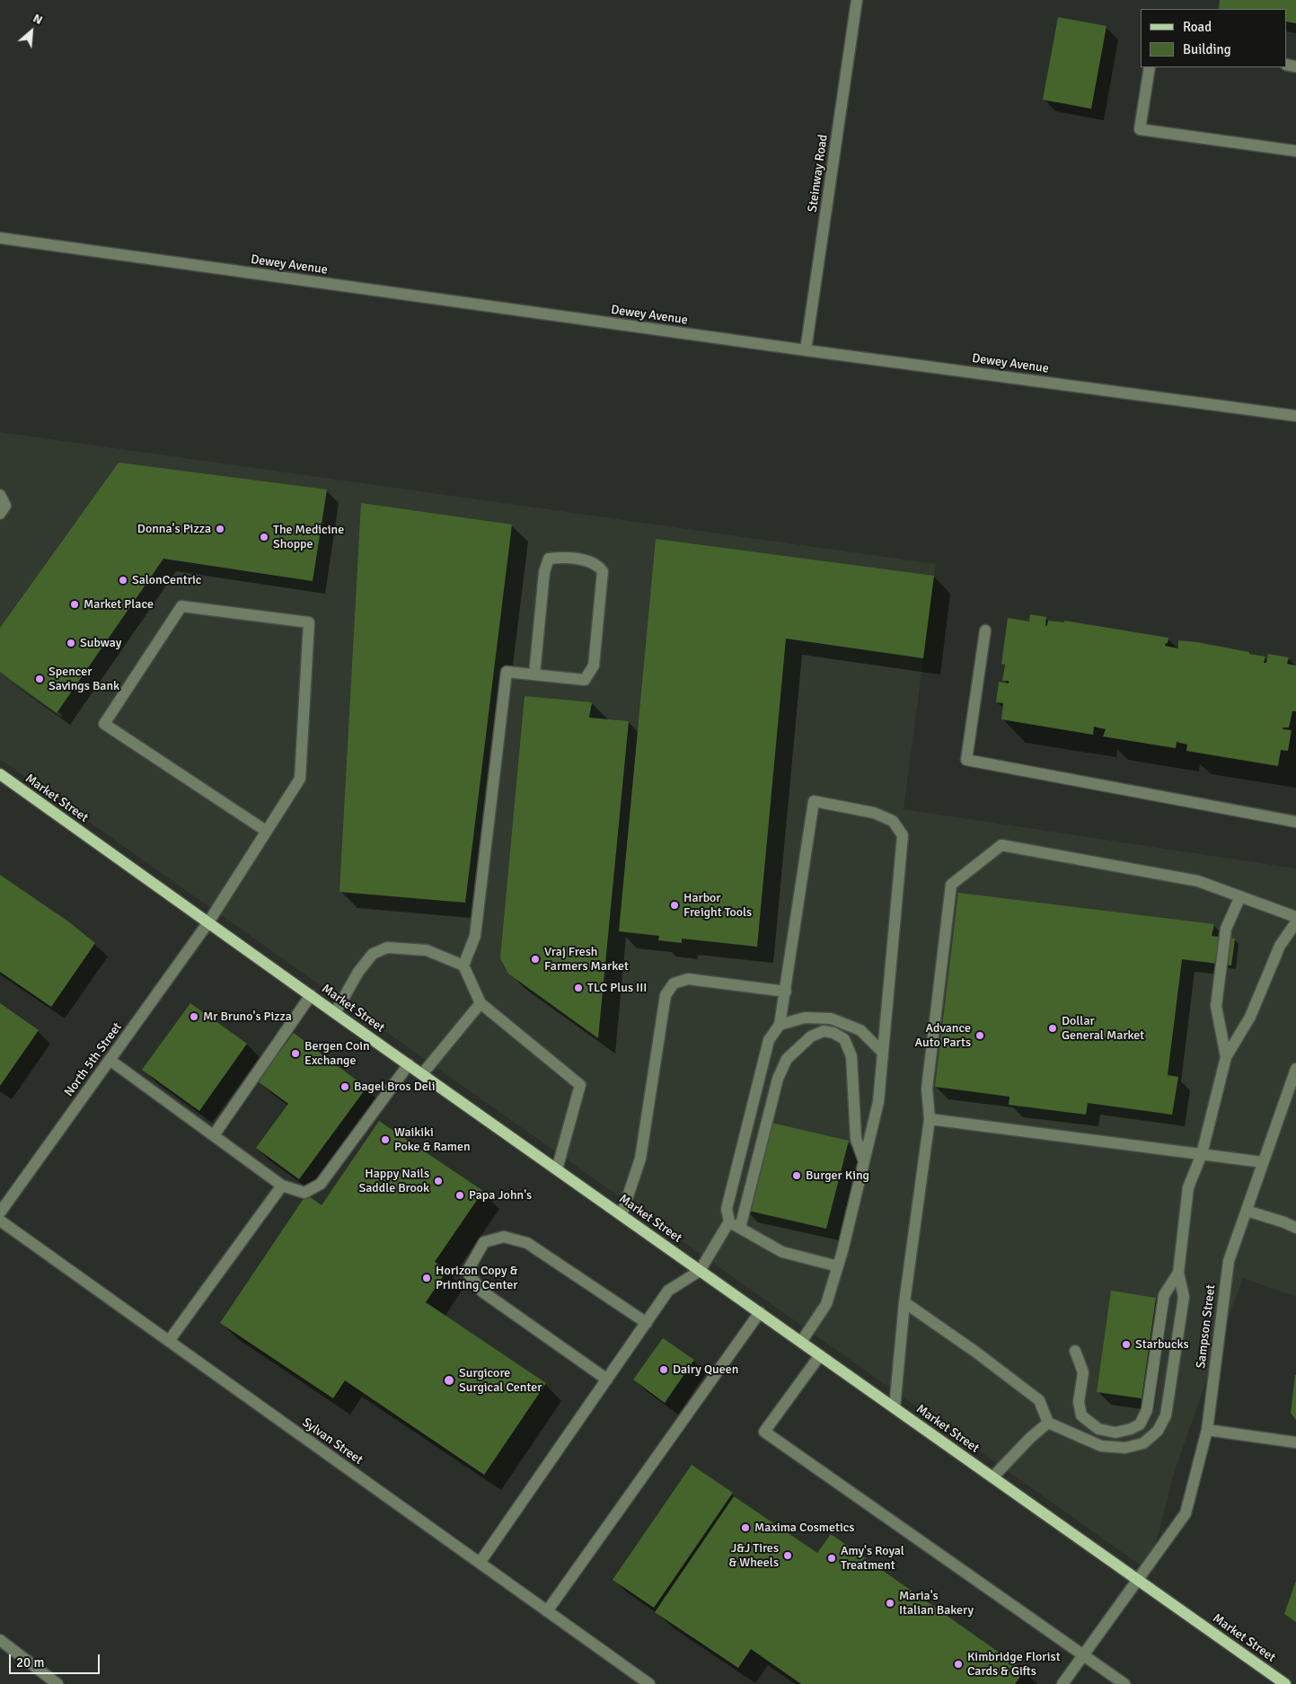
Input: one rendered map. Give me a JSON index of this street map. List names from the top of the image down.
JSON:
{
  "streets": {
    "main road": ["Market Street"],
    "street": [
      "Steinway Road",
      "Dewey Avenue",
      "North 5th Street",
      "Sampson Street",
      "Sylvan Street"
    ]
  },
  "crossings": [
    ["Steinway Road", "Dewey Avenue"],
    ["Market Street", "North 5th Street"],
    ["Market Street", "Sampson Street"]
  ],
  "places": [
    "Donna's Pizza",
    "The Medicine Shoppe",
    "SalonCentric",
    "Market Place",
    "Subway",
    "Spencer Savings Bank",
    "Harbor Freight Tools",
    "Vraj Fresh Farmers Market",
    "TLC Plus III",
    "Mr Bruno's Pizza",
    "Dollar General Market",
    "Advance Auto Parts",
    "Bergen Coin Exchange",
    "Bagel Bros Deli",
    "Waikiki Poke & Ramen",
    "Burger King",
    "Happy Nails Saddle Brook",
    "Papa John's",
    "Horizon Copy & Printing Center",
    "Starbucks",
    "Dairy Queen",
    "Surgicore Surgical Center",
    "Maxima Cosmetics",
    "J&J Tires & Wheels",
    "Amy's Royal Treatment",
    "Maria's Italian Bakery",
    "Kimbridge Florist Cards & Gifts"
  ],
  "legend": ["Road", "Building"],
  "scale_bar": "20 m",
  "north": "top right"
}
